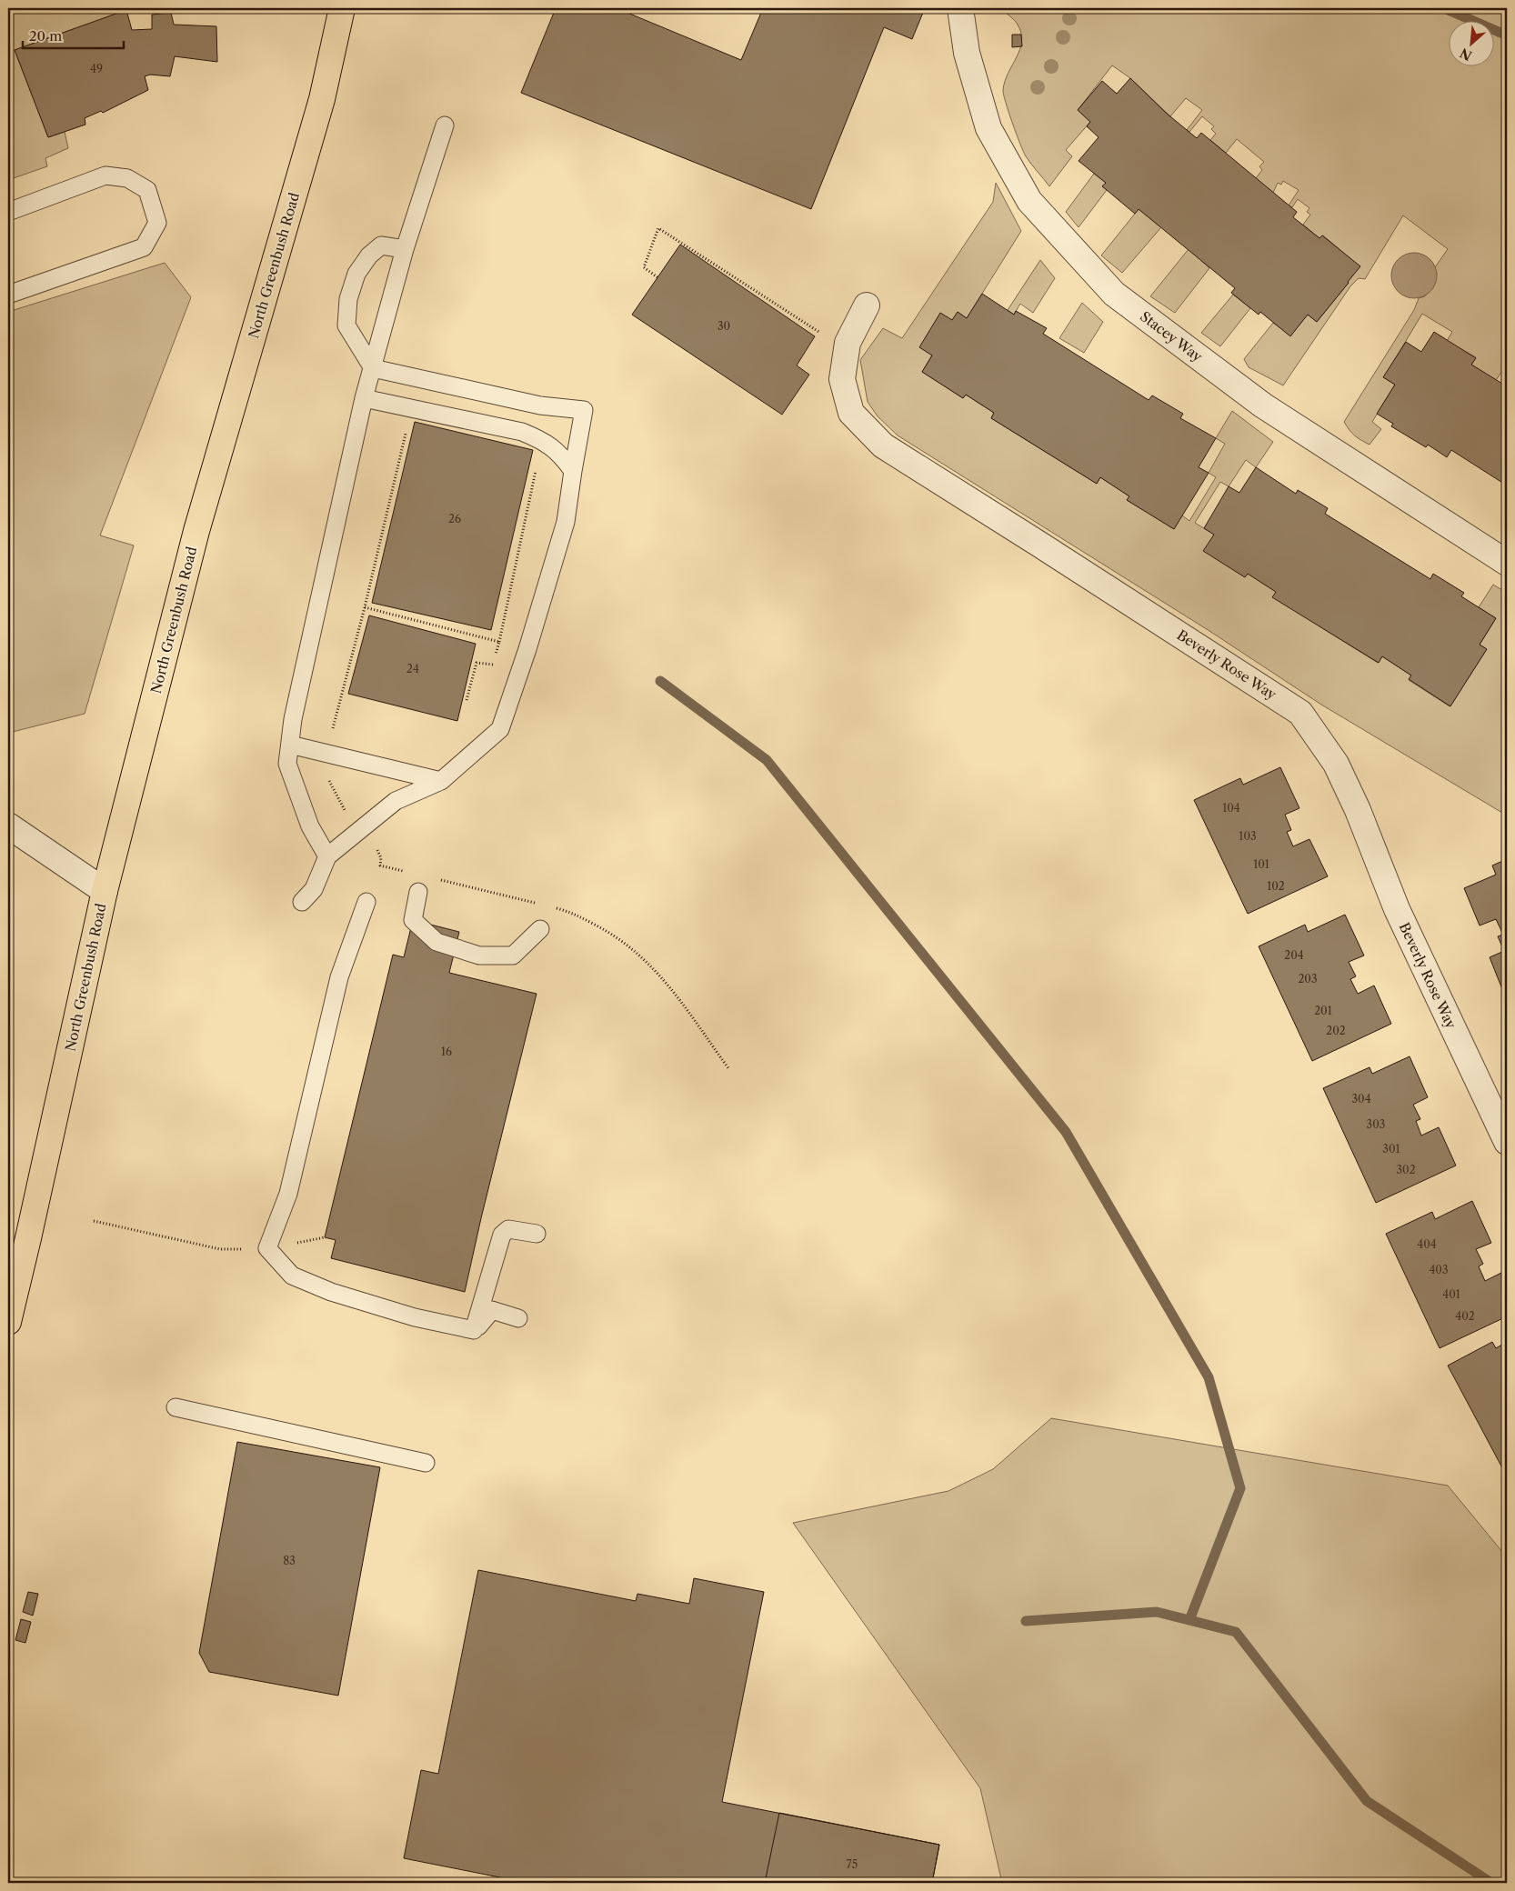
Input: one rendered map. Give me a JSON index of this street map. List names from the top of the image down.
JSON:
{
  "streets": {
    "main road": ["North Greenbush Road"],
    "street": ["Stacey Way", "Beverly Rose Way"]
  },
  "house_numbers": [
    "49",
    "30",
    "26",
    "24",
    "104",
    "103",
    "101",
    "102",
    "204",
    "203",
    "201",
    "202",
    "16",
    "304",
    "303",
    "301",
    "302",
    "404",
    "403",
    "401",
    "402",
    "83",
    "75"
  ],
  "scale_bar": "20 m",
  "north": "bottom left"
}
